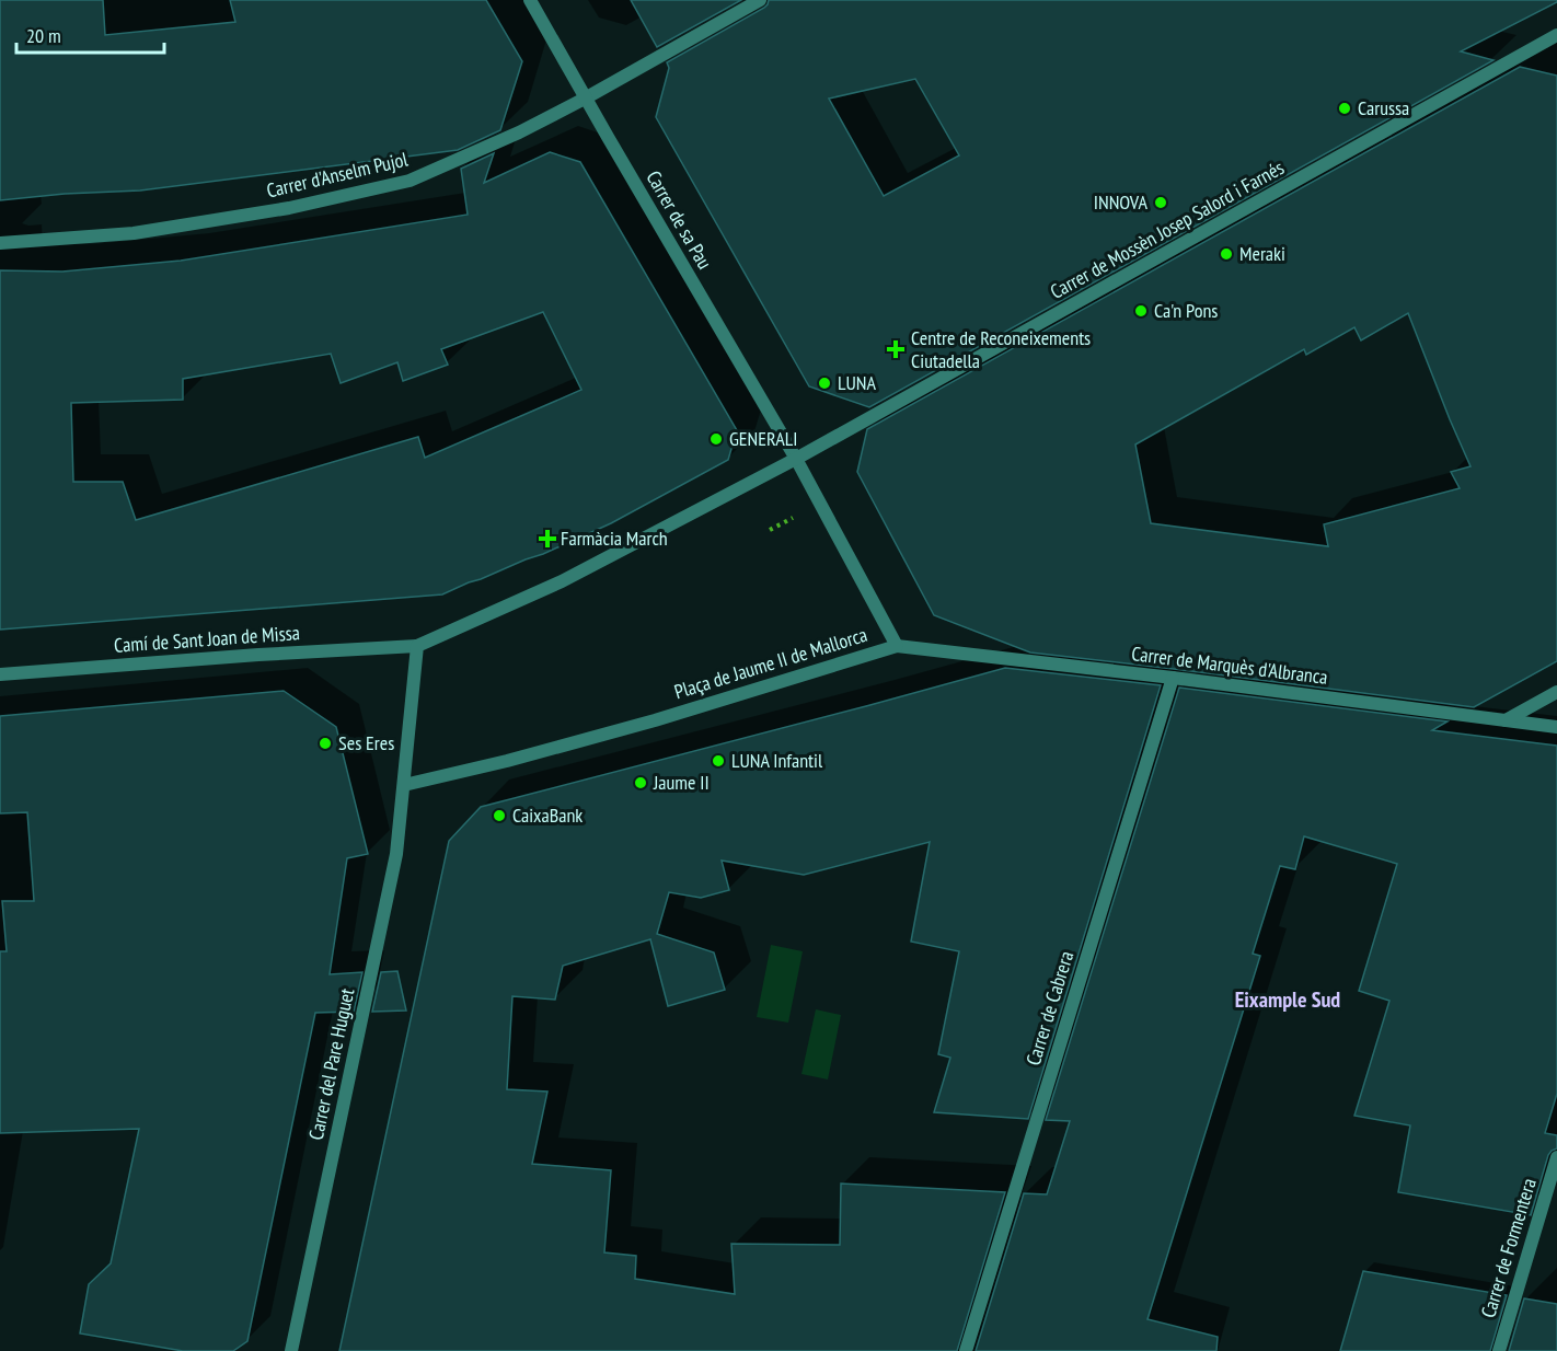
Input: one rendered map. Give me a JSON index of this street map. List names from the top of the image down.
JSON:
{
  "streets": {
    "street": [
      "Carrer d'Anselm Pujol",
      "Carrer de sa Pau",
      "Carrer de Mossèn Josep Salord i Farnés",
      "Camí de Sant Joan de Missa",
      "Plaça de Jaume II de Mallorca",
      "Carrer de Marquès d'Albranca",
      "Carrer de Cabrera",
      "Carrer del Pare Huguet",
      "Carrer de Formentera"
    ]
  },
  "crossings": [
    ["Carrer d'Anselm Pujol", "Carrer de sa Pau"],
    ["Carrer de sa Pau", "Carrer de Mossèn Josep Salord i Farnés"],
    ["Carrer de sa Pau", "Plaça de Jaume II de Mallorca"],
    ["Carrer de Mossèn Josep Salord i Farnés", "Plaça de Jaume II de Mallorca"],
    ["Plaça de Jaume II de Mallorca", "Carrer de Marquès d'Albranca"],
    ["Plaça de Jaume II de Mallorca", "Carrer del Pare Huguet"],
    ["Carrer de Marquès d'Albranca", "Carrer de Cabrera"]
  ],
  "districts": ["Eixample Sud"],
  "places": {
    "other": [
      "Carussa",
      "INNOVA",
      "Meraki",
      "Ca'n Pons",
      "LUNA",
      "GENERALI",
      "Ses Eres",
      "LUNA Infantil",
      "Jaume II",
      "CaixaBank"
    ],
    "health": ["Centre de Reconeixements Ciutadella", "Farmàcia March"]
  },
  "scale_bar": "20 m"
}
